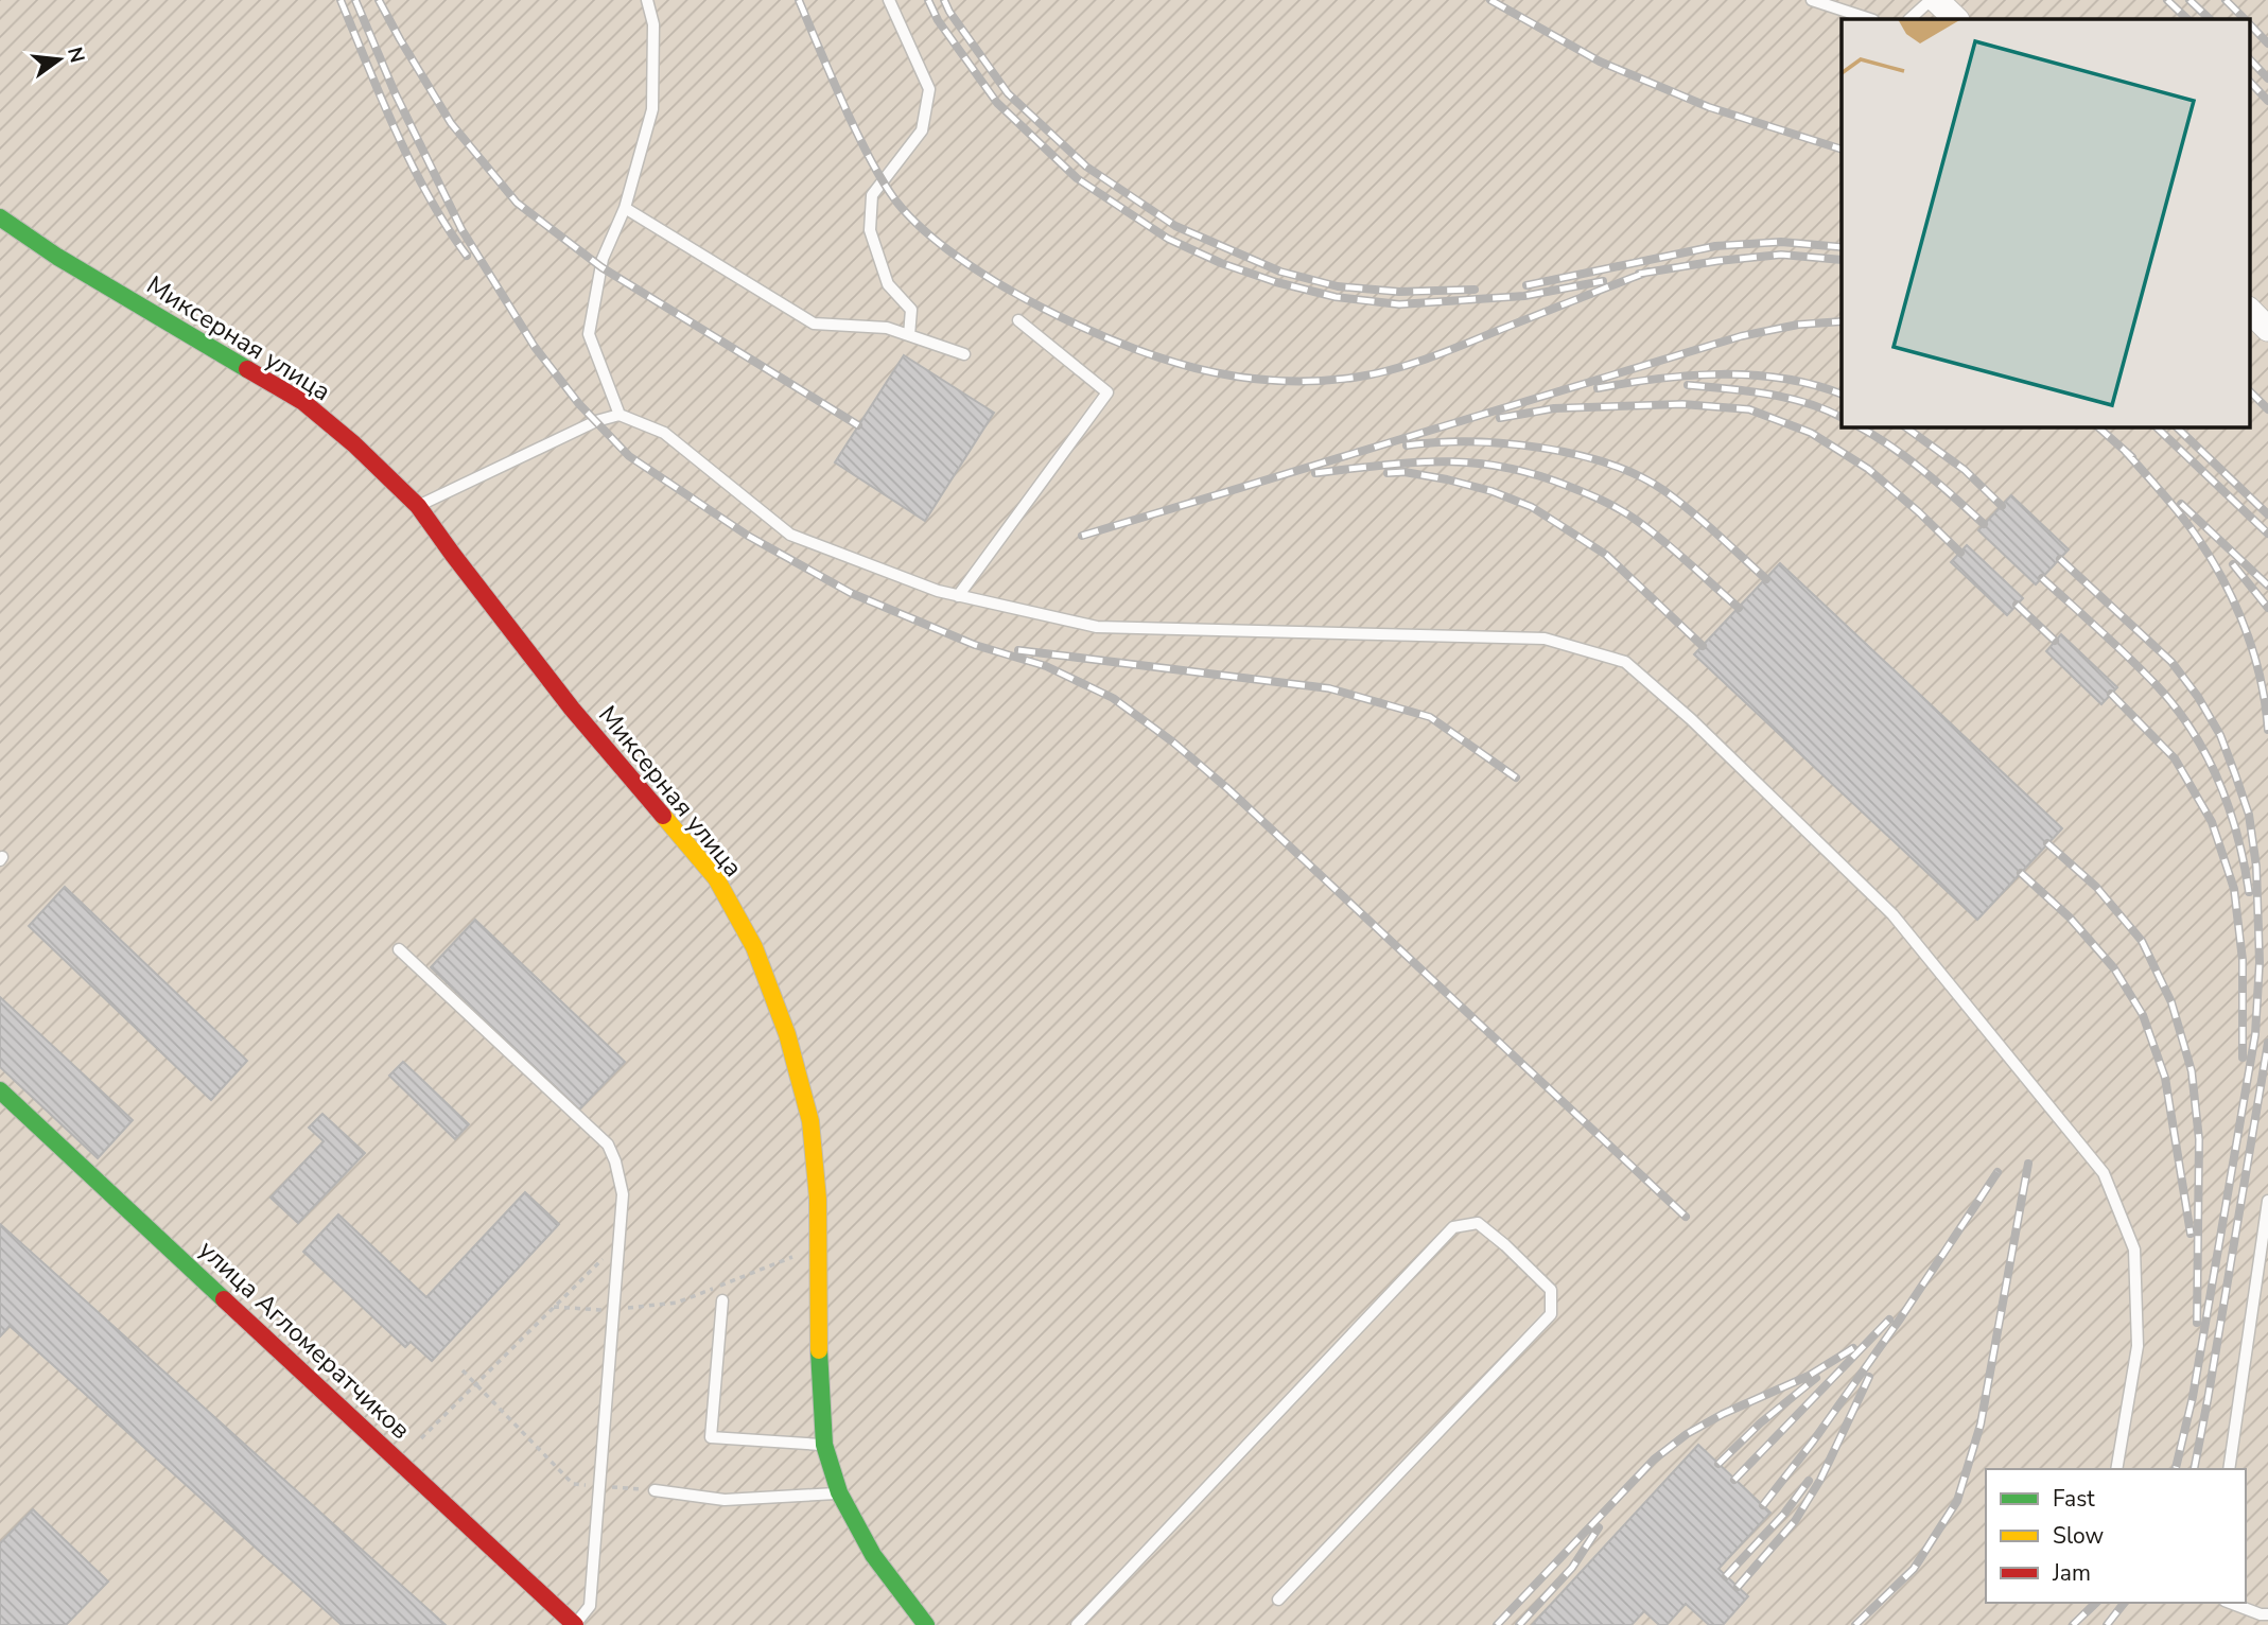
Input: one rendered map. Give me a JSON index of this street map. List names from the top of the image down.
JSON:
{
  "streets": {
    "street": ["Миксерная улица", "улица Агломератчиков"]
  },
  "legend": ["Fast", "Slow", "Jam"],
  "north": "right"
}
